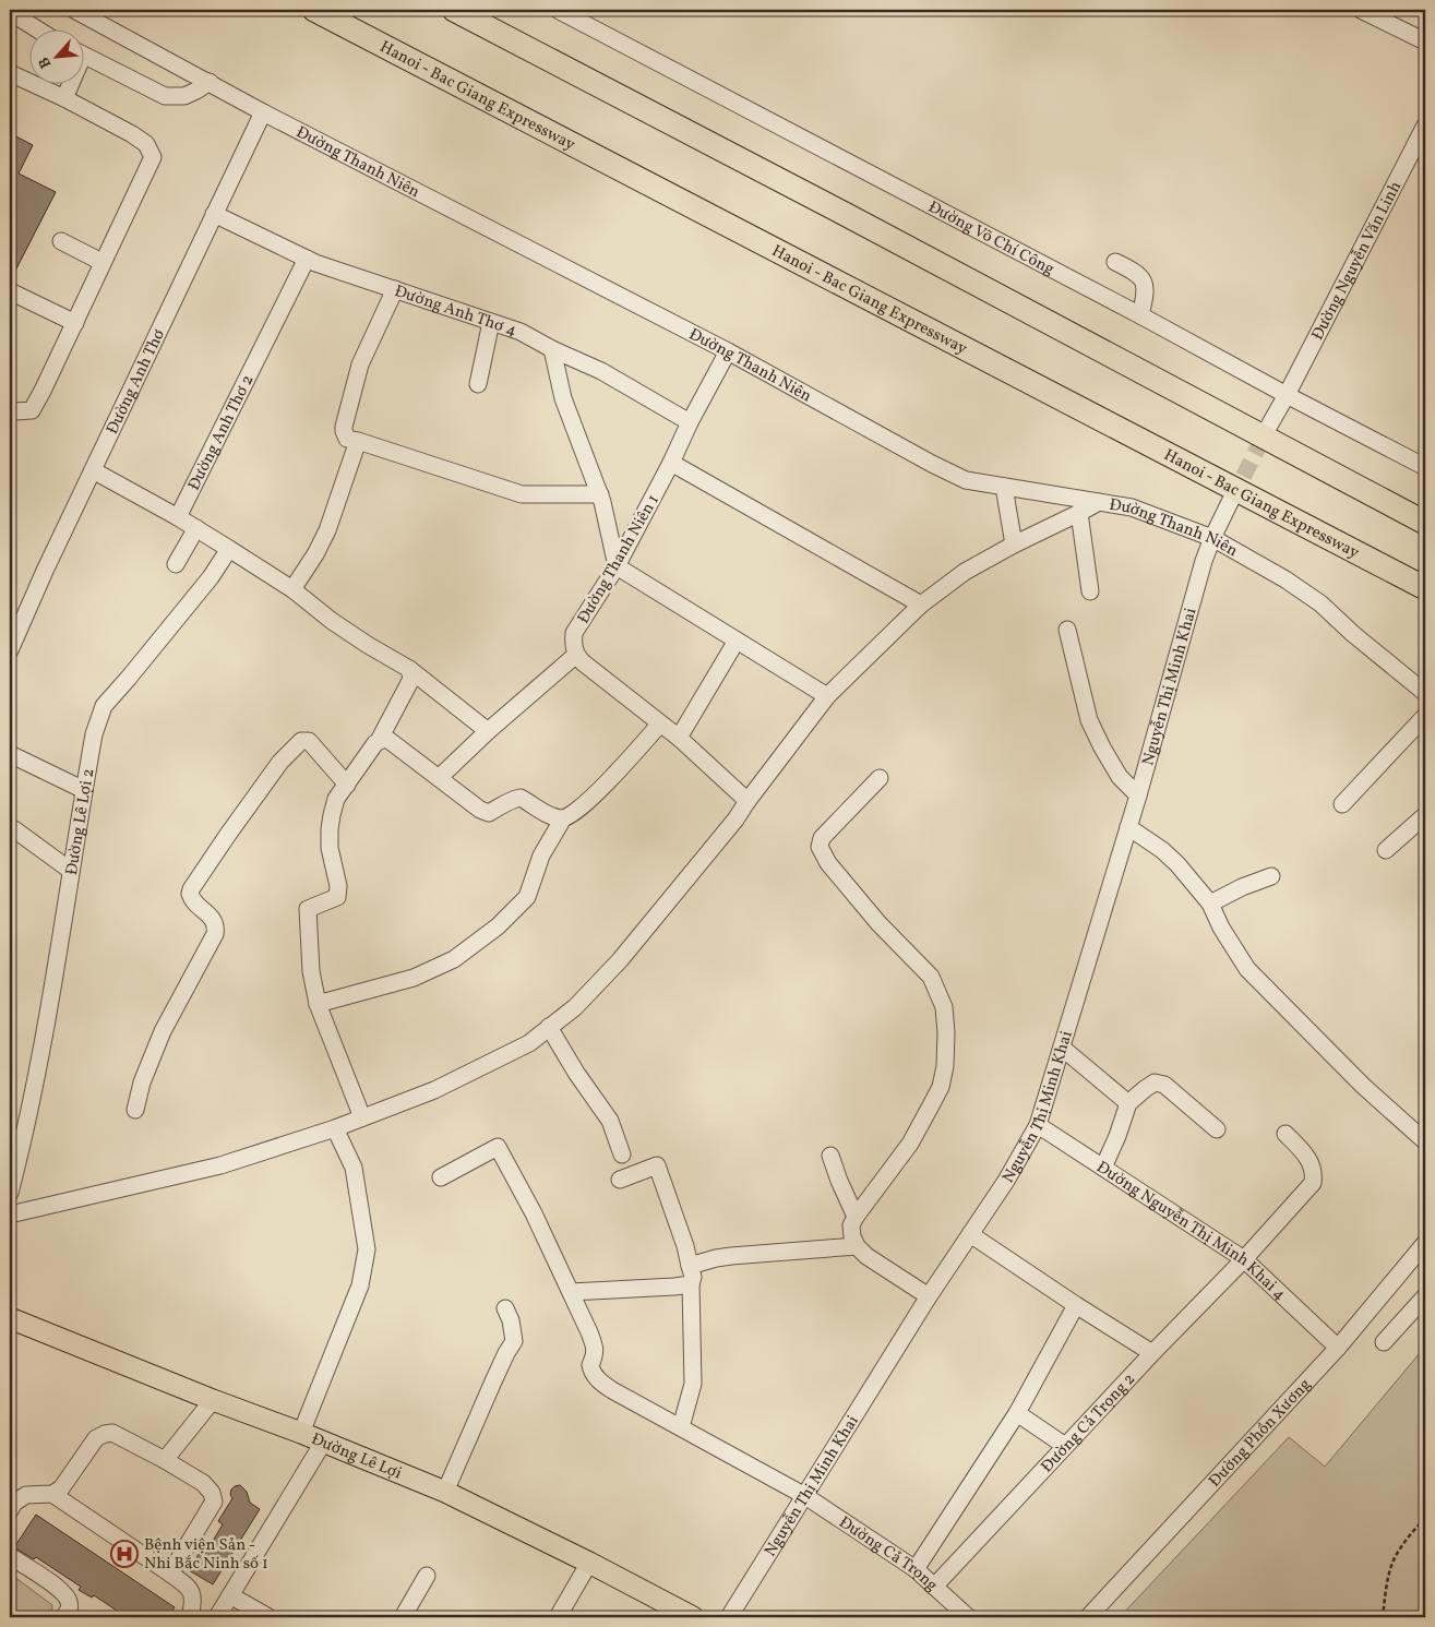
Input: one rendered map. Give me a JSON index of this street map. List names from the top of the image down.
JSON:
{
  "streets": {
    "highway": ["Hanoi - Bac Giang Expressway"],
    "main road": ["Đường Lê Lợi"],
    "street": [
      "Đường Thanh Niên",
      "Đường Võ Chí Công",
      "Đường Nguyễn Văn Linh",
      "Đường Anh Thơ 4",
      "Đường Anh Thơ",
      "Đường Anh Thơ 2",
      "Đường Thanh Niên 1",
      "Nguyễn Thị Minh Khai",
      "Đường Lê Lợi 2",
      "Đường Nguyễn Thị Minh Khai 4",
      "Đường Cả Trọng 2",
      "Đường Phồn Xương",
      "Đường Cả Trọng"
    ]
  },
  "crossings": [
    ["Đường Thanh Niên", "Đường Anh Thơ"],
    ["Đường Thanh Niên", "Đường Thanh Niên 1"],
    ["Đường Thanh Niên", "Nguyễn Thị Minh Khai"],
    ["Đường Võ Chí Công", "Đường Nguyễn Văn Linh"],
    ["Đường Anh Thơ 4", "Đường Anh Thơ"],
    ["Đường Anh Thơ 4", "Đường Anh Thơ 2"],
    ["Đường Anh Thơ 4", "Đường Thanh Niên 1"],
    ["Nguyễn Thị Minh Khai", "Đường Nguyễn Thị Minh Khai 4"],
    ["Nguyễn Thị Minh Khai", "Đường Cả Trọng"],
    ["Đường Nguyễn Thị Minh Khai 4", "Đường Cả Trọng 2"],
    ["Đường Nguyễn Thị Minh Khai 4", "Đường Phồn Xương"],
    ["Đường Cả Trọng 2", "Đường Cả Trọng"]
  ],
  "places": {
    "hospital": ["Bệnh viện Sản - Nhi Bắc Ninh số 1"]
  },
  "north": "bottom left"
}
